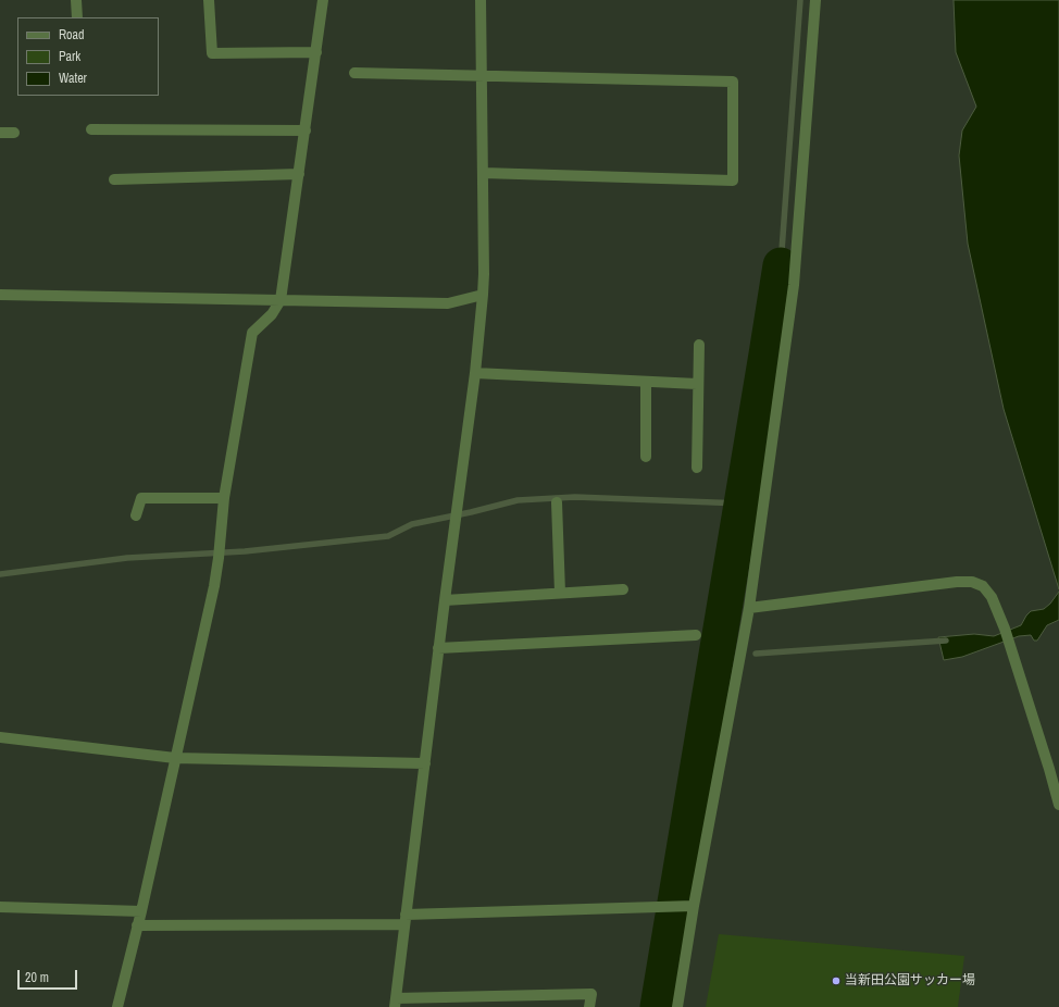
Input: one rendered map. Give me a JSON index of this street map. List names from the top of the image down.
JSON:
{
  "places": ["当新田公園サッカー場"],
  "legend": ["Road", "Park", "Water"],
  "scale_bar": "20 m"
}
